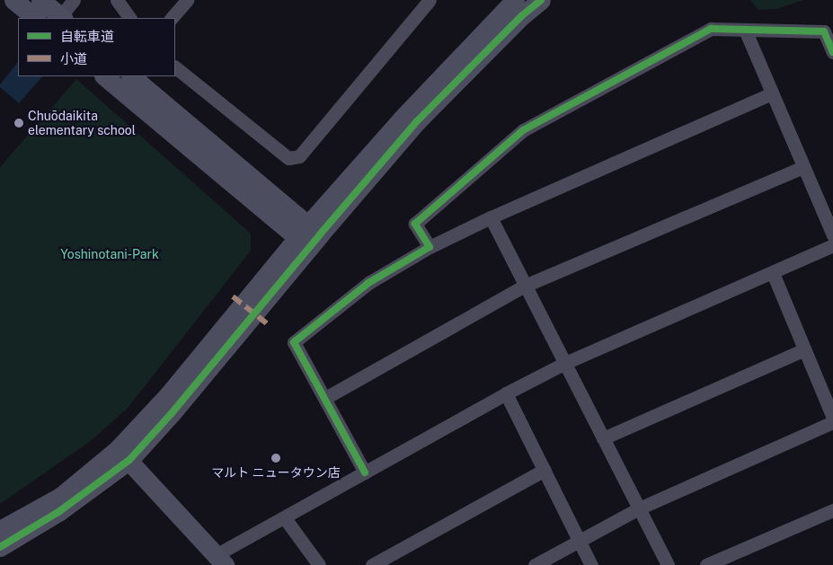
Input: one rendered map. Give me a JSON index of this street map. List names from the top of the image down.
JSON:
{
  "parks": ["Yoshinotani-Park"],
  "places": ["Chuōdaikita elementary school", "マルト ニュータウン店"],
  "legend": ["自転車道", "小道"]
}
